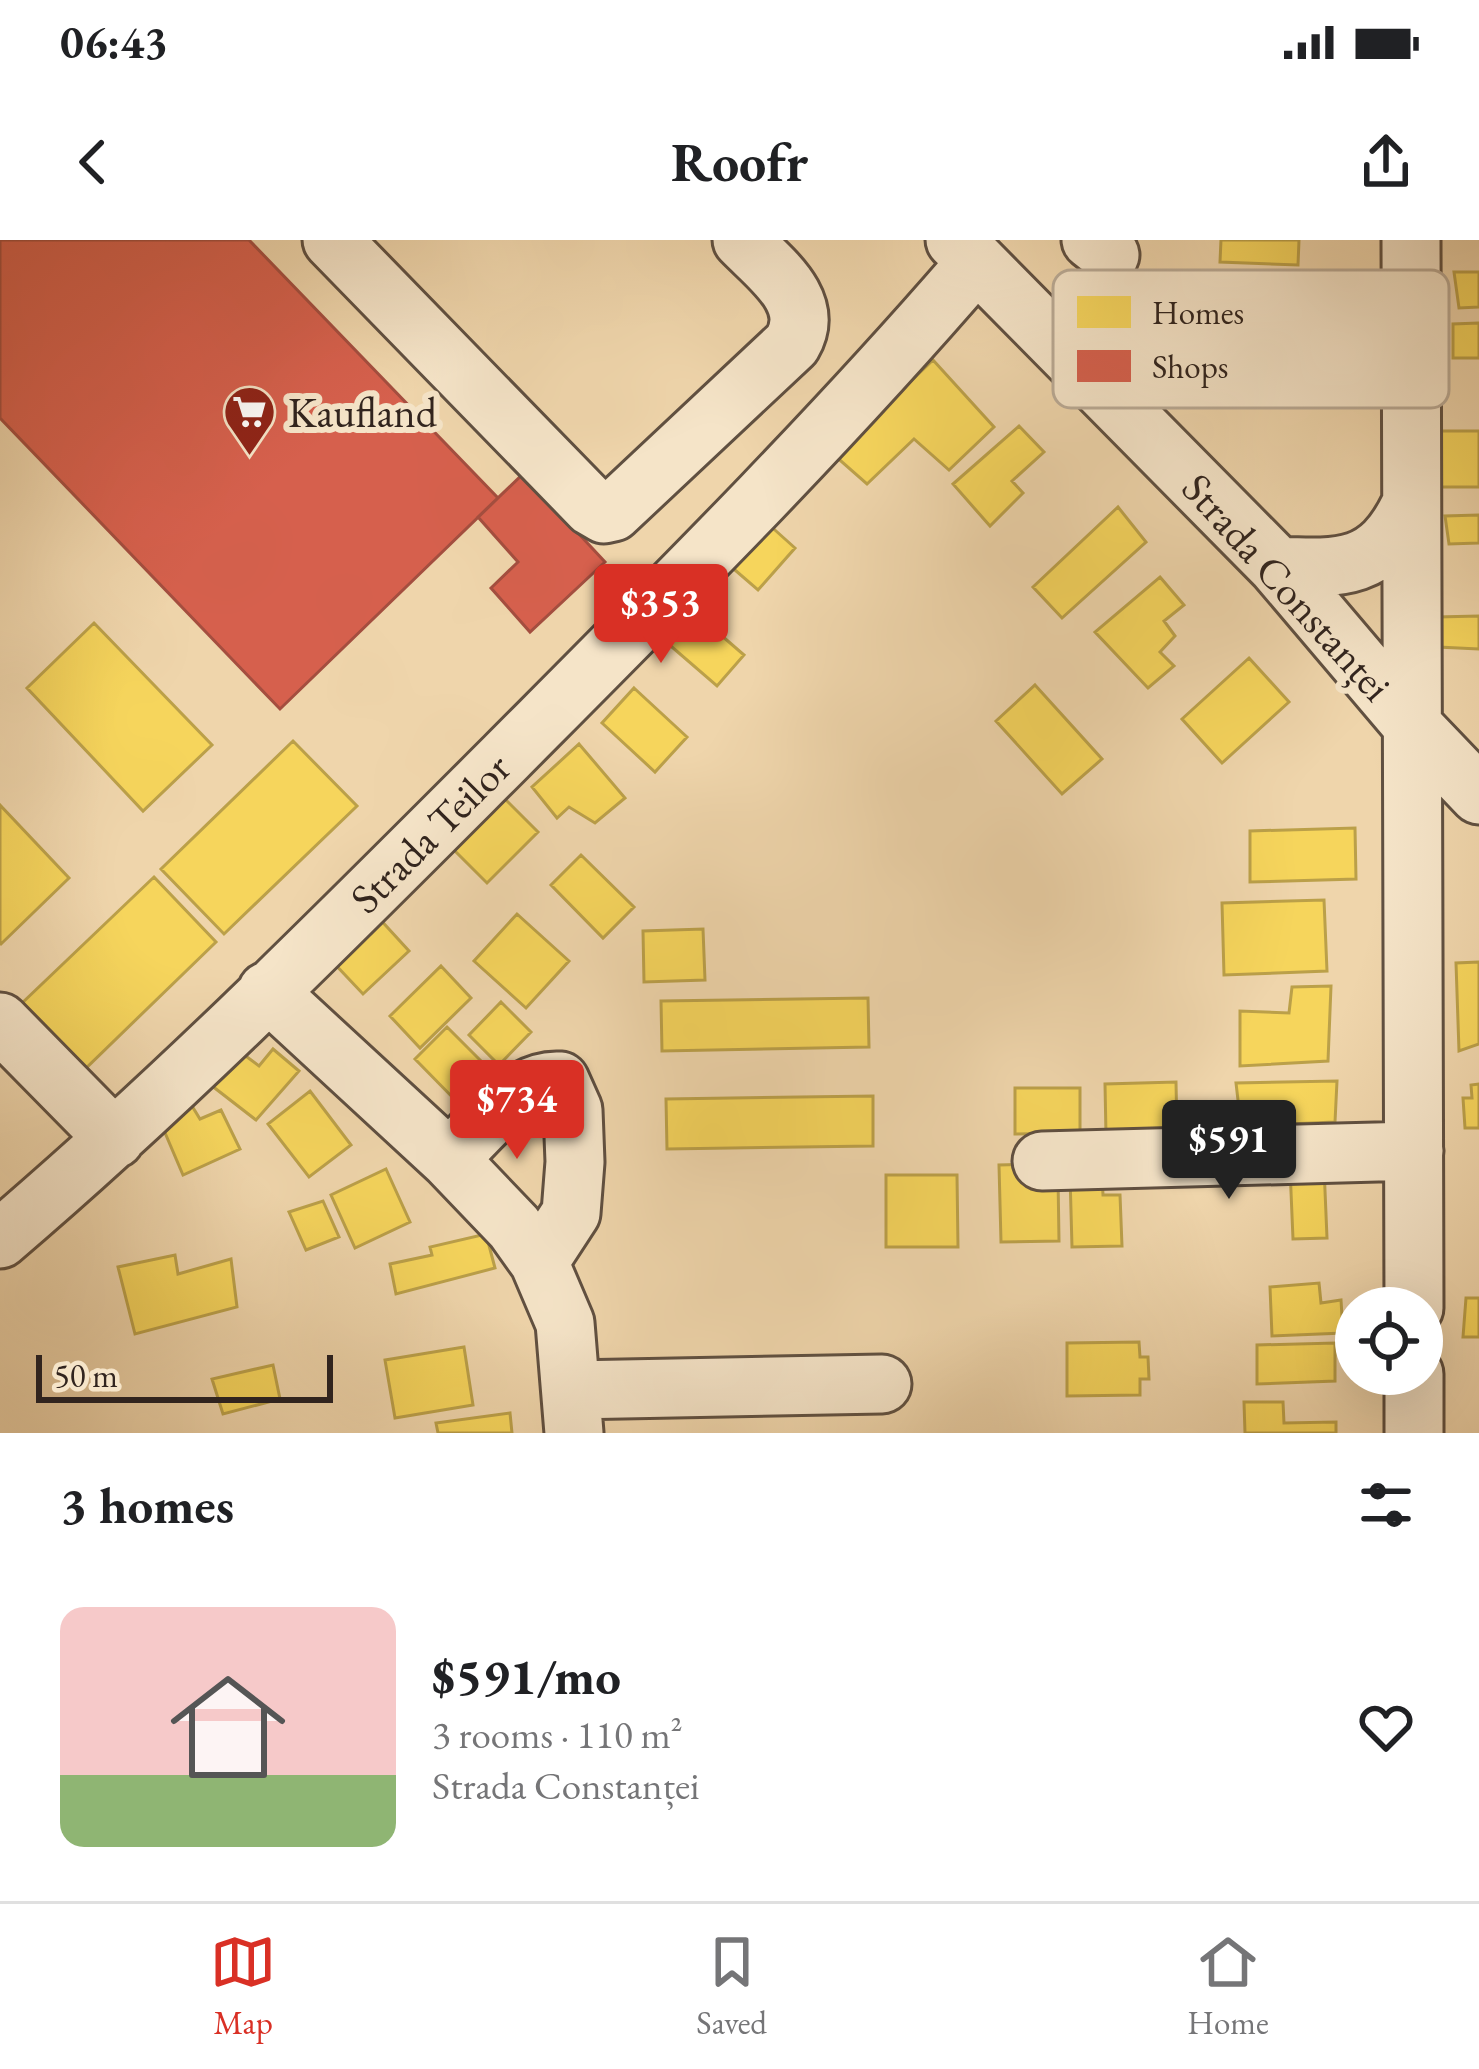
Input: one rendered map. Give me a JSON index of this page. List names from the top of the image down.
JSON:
{
  "streets": {
    "street": ["Strada Constanței", "Strada Teilor"]
  },
  "crossings": [
    ["Strada Constanței", "Strada Teilor"]
  ],
  "places": {
    "supermarket": ["Kaufland"]
  },
  "legend": ["Homes", "Shops"],
  "scale_bar": "50 m",
  "page": {
    "status": "06:43",
    "header": "Roofr",
    "price": ["$353", "$734", "$591"],
    "scale": "50 m",
    "heading": "3 homes",
    "list": [
      {
        "name": "$591/mo",
        "note": "3 rooms · 110 m² · Strada Constanței"
      }
    ],
    "tabs": ["Map", "Saved", "Home"]
  }
}
